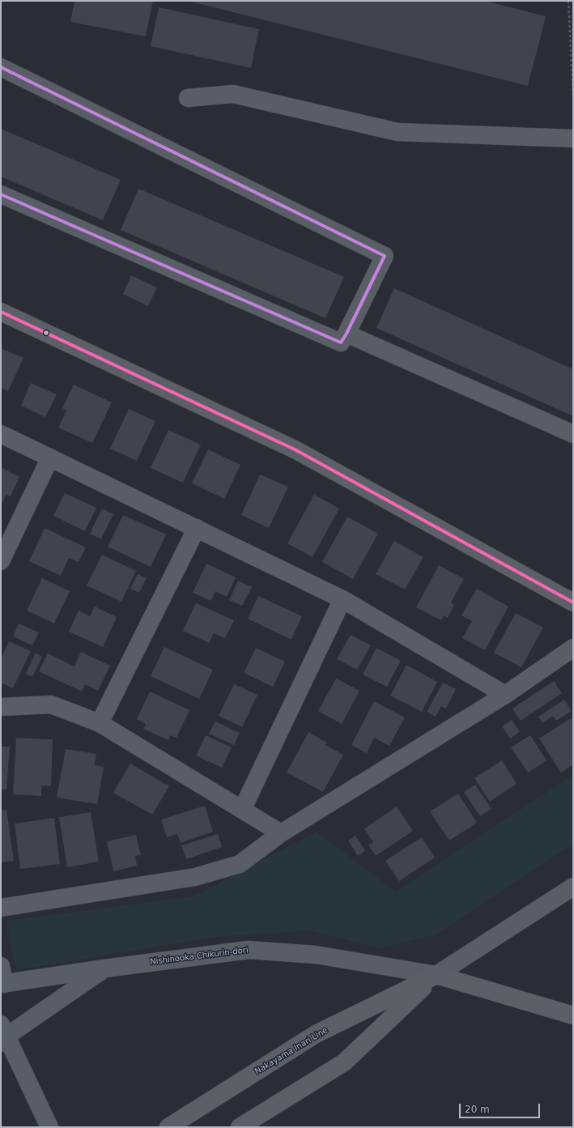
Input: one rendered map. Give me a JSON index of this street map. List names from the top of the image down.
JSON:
{
  "streets": {
    "main road": ["Nakayama Inari Line"],
    "street": ["Nishinooka Chikurin-dori"]
  },
  "crossings": [
    ["Nishinooka Chikurin-dori", "Nakayama Inari Line"]
  ],
  "scale_bar": "20 m"
}
